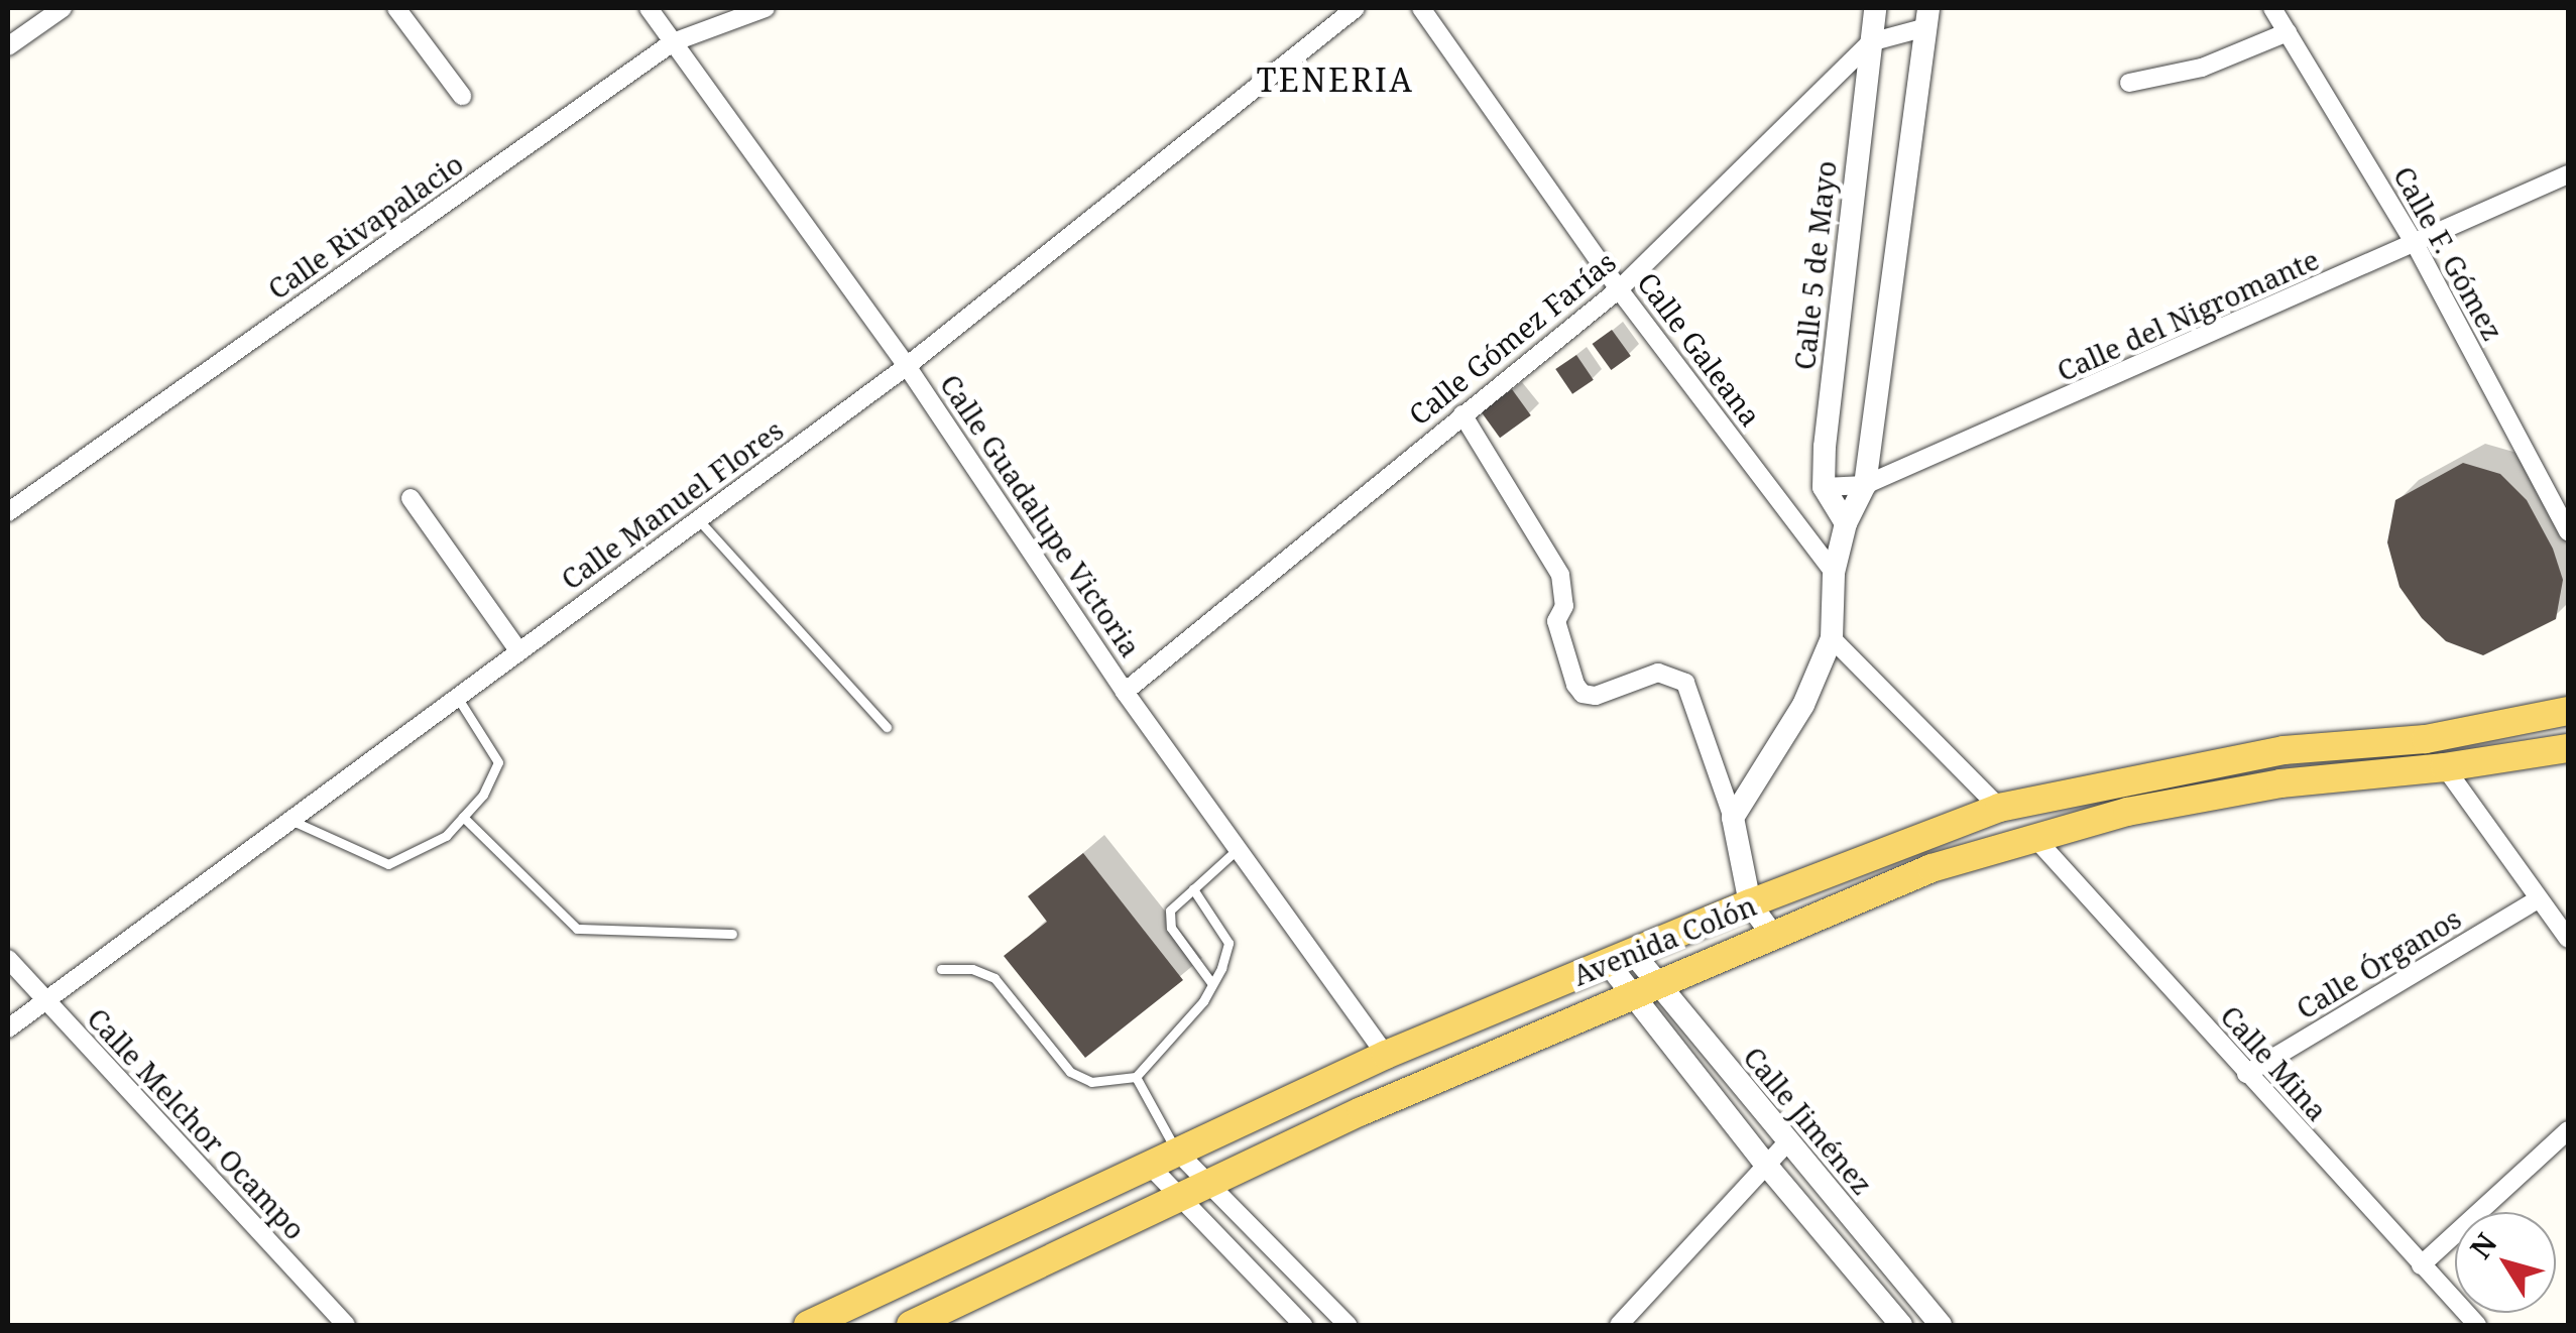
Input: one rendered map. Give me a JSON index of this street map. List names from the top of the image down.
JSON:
{
  "streets": {
    "main road": ["Avenida Colón"],
    "street": [
      "Calle Rivapalacio",
      "Calle F. Gómez",
      "Calle 5 de Mayo",
      "Calle del Nigromante",
      "Calle Gómez Farías",
      "Calle Galeana",
      "Calle Manuel Flores",
      "Calle Guadalupe Victoria",
      "Calle Órganos",
      "Calle Mina",
      "Calle Jiménez",
      "Calle Melchor Ocampo"
    ]
  },
  "crossings": [
    ["Calle Rivapalacio", "Calle Guadalupe Victoria"],
    ["Calle F. Gómez", "Calle del Nigromante"],
    ["Calle 5 de Mayo", "Calle del Nigromante"],
    ["Calle 5 de Mayo", "Calle Gómez Farías"],
    ["Calle Gómez Farías", "Calle Galeana"],
    ["Calle Gómez Farías", "Calle Guadalupe Victoria"],
    ["Calle Manuel Flores", "Calle Guadalupe Victoria"],
    ["Calle Manuel Flores", "Calle Melchor Ocampo"],
    ["Calle Guadalupe Victoria", "Avenida Colón"],
    ["Avenida Colón", "Calle Mina"],
    ["Avenida Colón", "Calle Jiménez"],
    ["Calle Órganos", "Calle Mina"]
  ],
  "districts": ["TENERIA"],
  "north": "top left"
}
